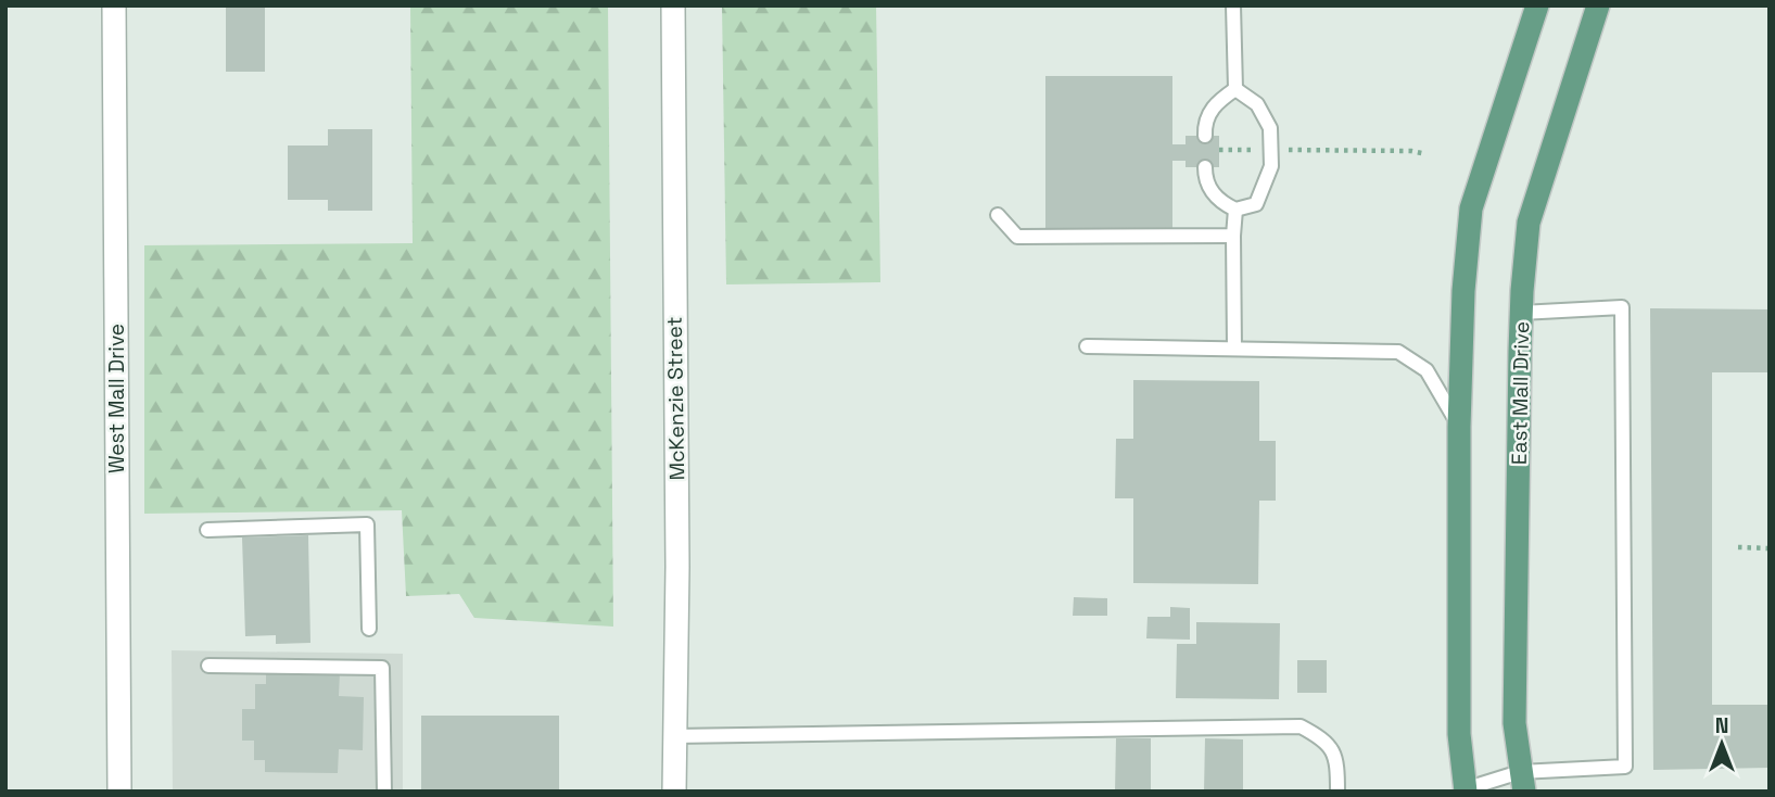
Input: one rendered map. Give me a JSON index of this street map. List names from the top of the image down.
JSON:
{
  "streets": {
    "main road": ["East Mall Drive"],
    "street": ["West Mall Drive", "McKenzie Street"]
  },
  "north": "top"
}
